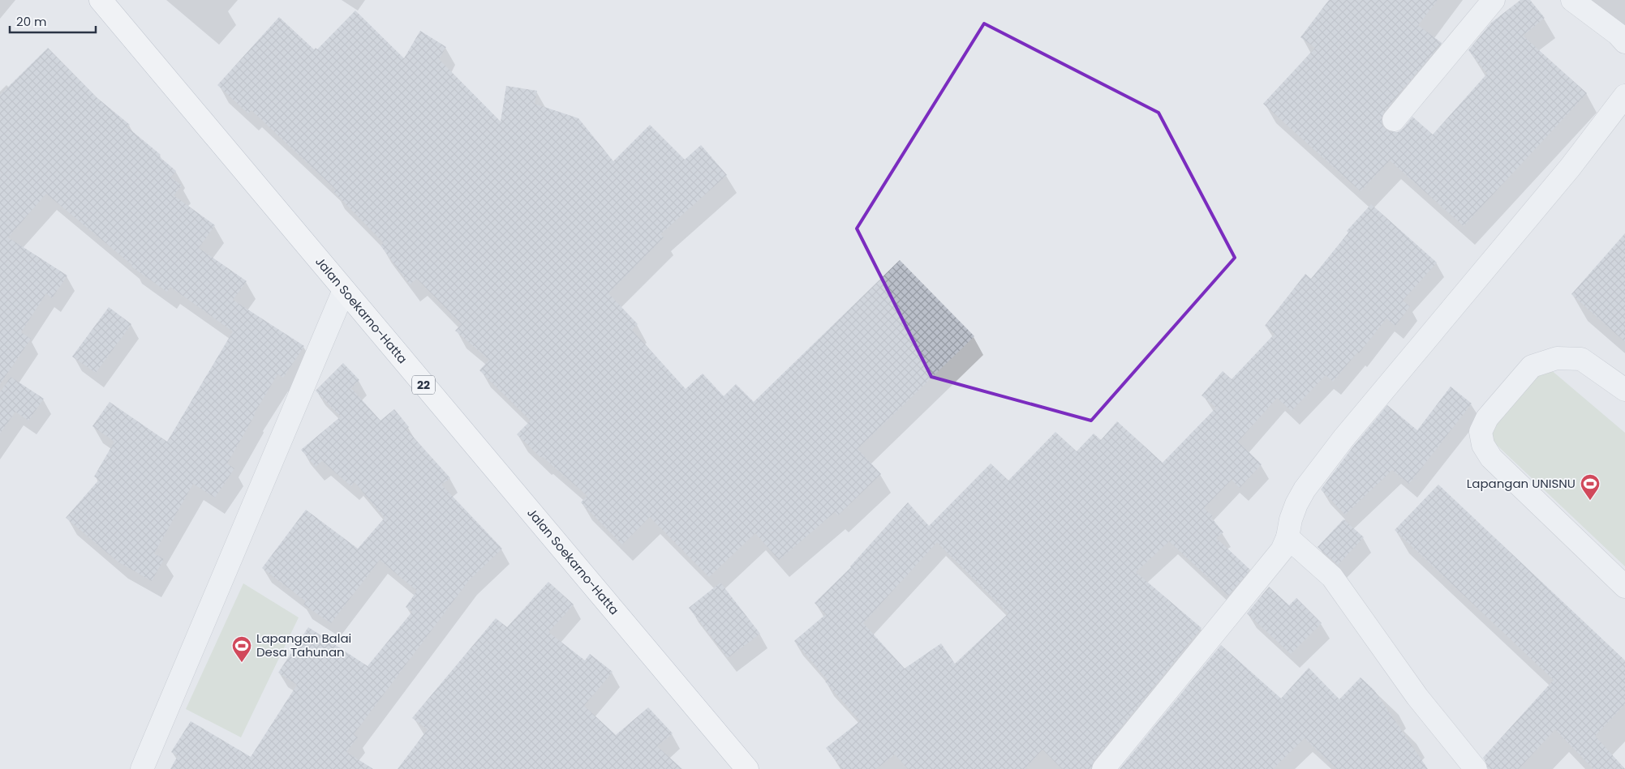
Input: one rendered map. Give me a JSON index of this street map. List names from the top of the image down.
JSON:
{
  "streets": {
    "highway": ["Jalan Soekarno-Hatta", "22"]
  },
  "places": {
    "sports": ["Lapangan UNISNU", "Lapangan Balai Desa Tahunan"]
  },
  "scale_bar": "20 m"
}
